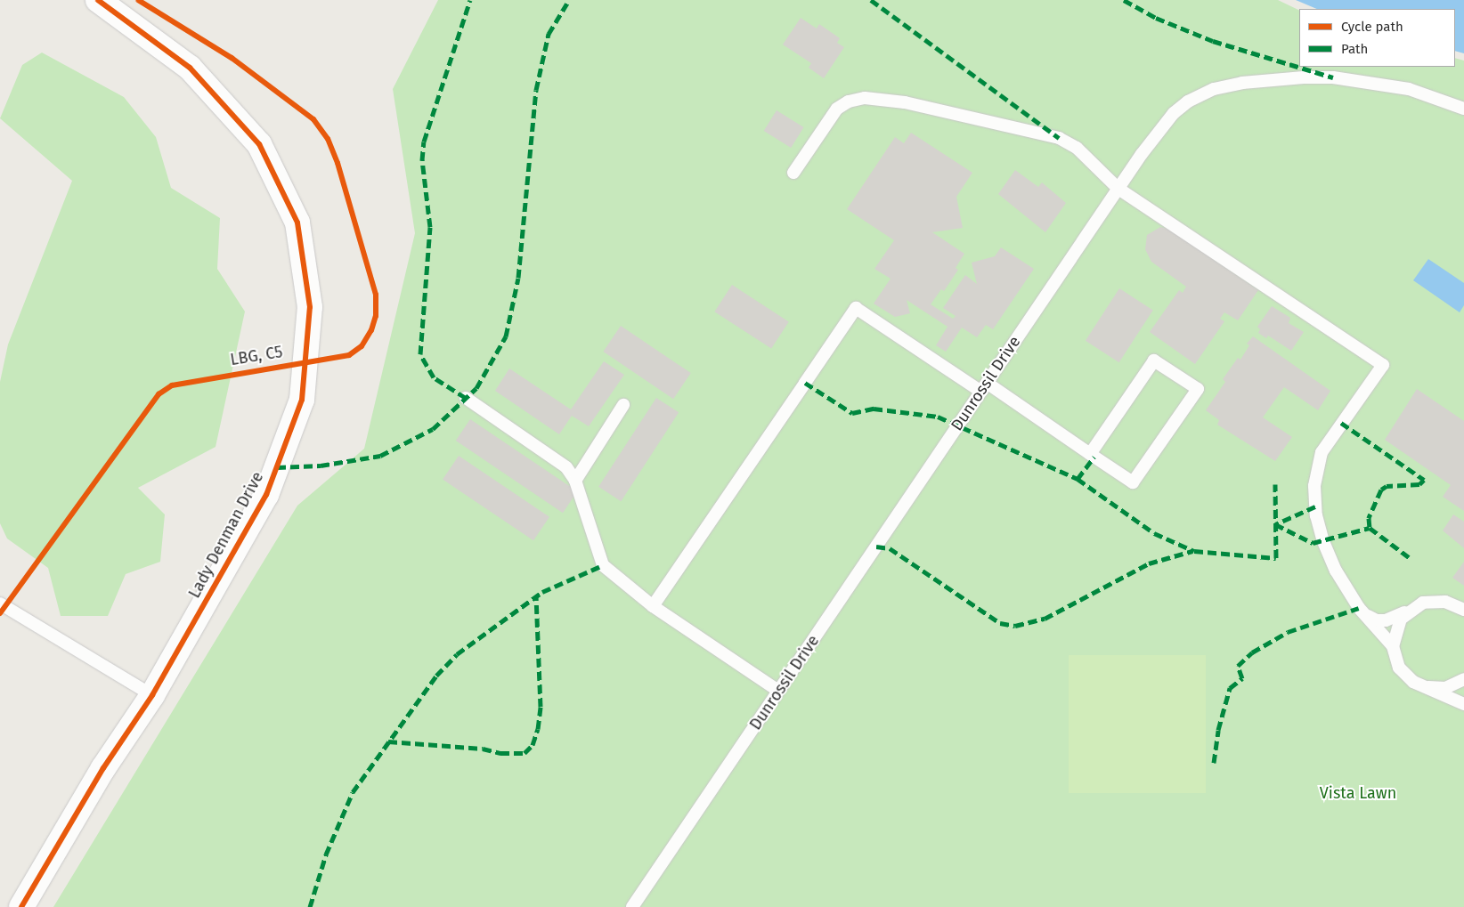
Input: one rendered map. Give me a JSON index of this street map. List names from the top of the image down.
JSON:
{
  "streets": {
    "street": ["Lady Denman Drive"],
    "lane": ["Dunrossil Drive"],
    "cycle path": ["LBG, C5"]
  },
  "parks": ["Vista Lawn"],
  "legend": ["Cycle path", "Path"]
}
